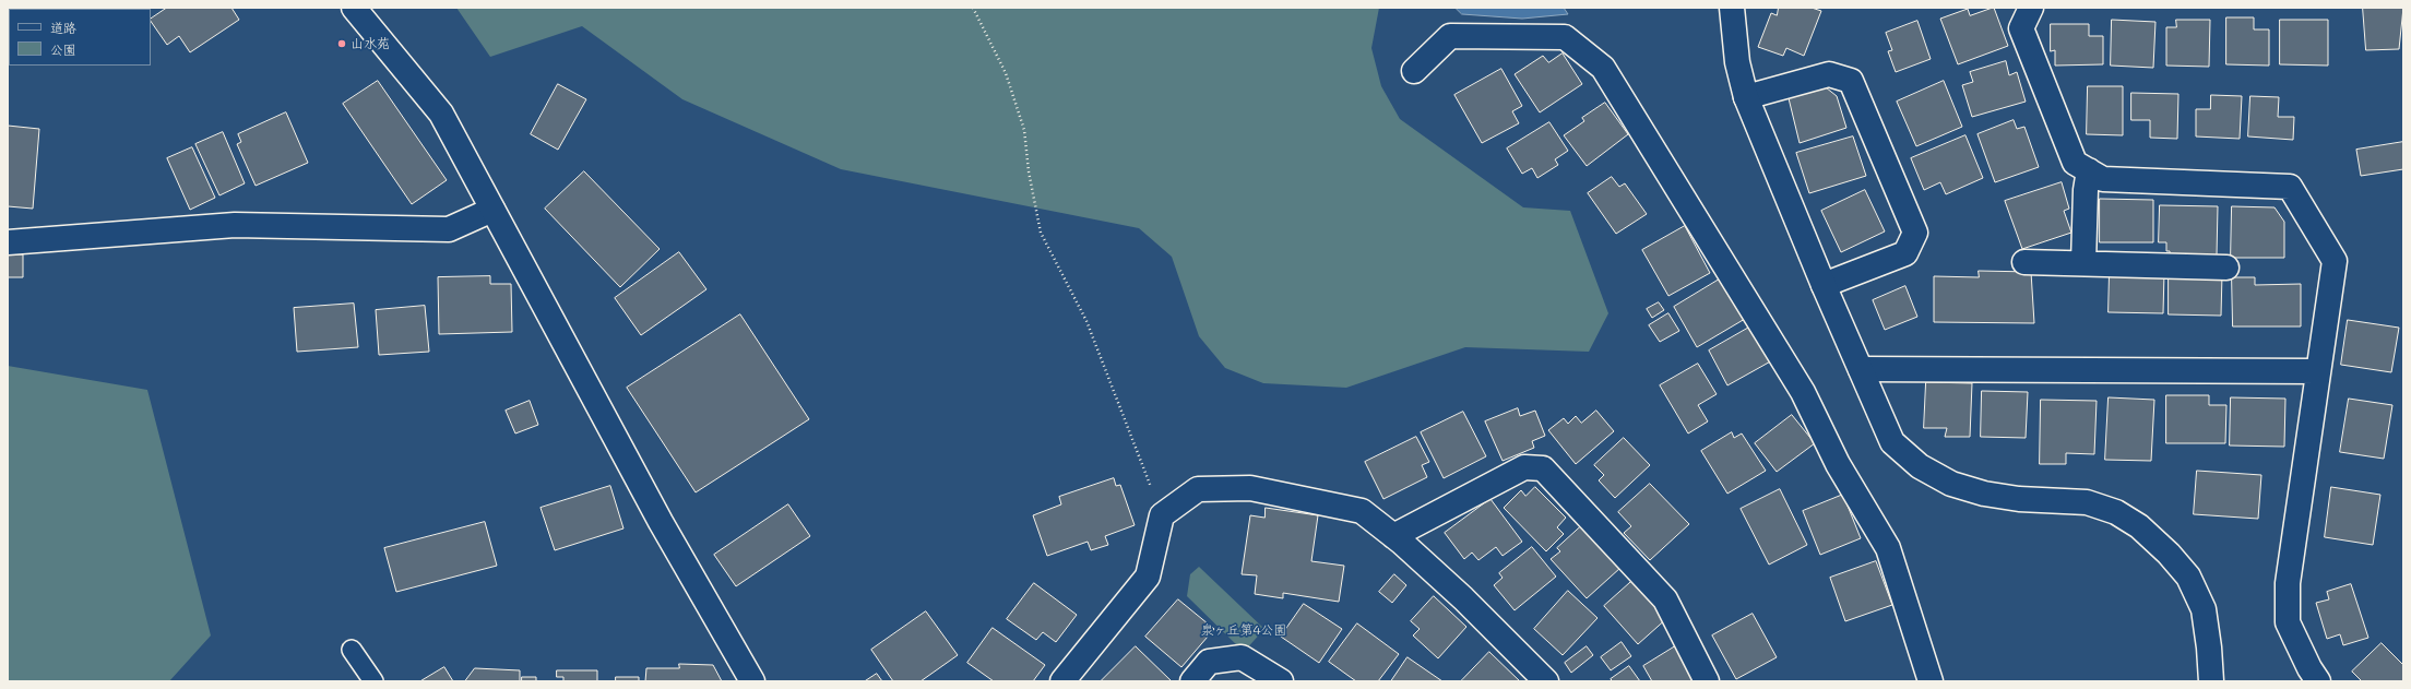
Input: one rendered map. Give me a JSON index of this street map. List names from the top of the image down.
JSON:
{
  "parks": ["泉ヶ丘第4公園"],
  "places": ["山水苑"],
  "legend": ["道路", "公園"]
}
